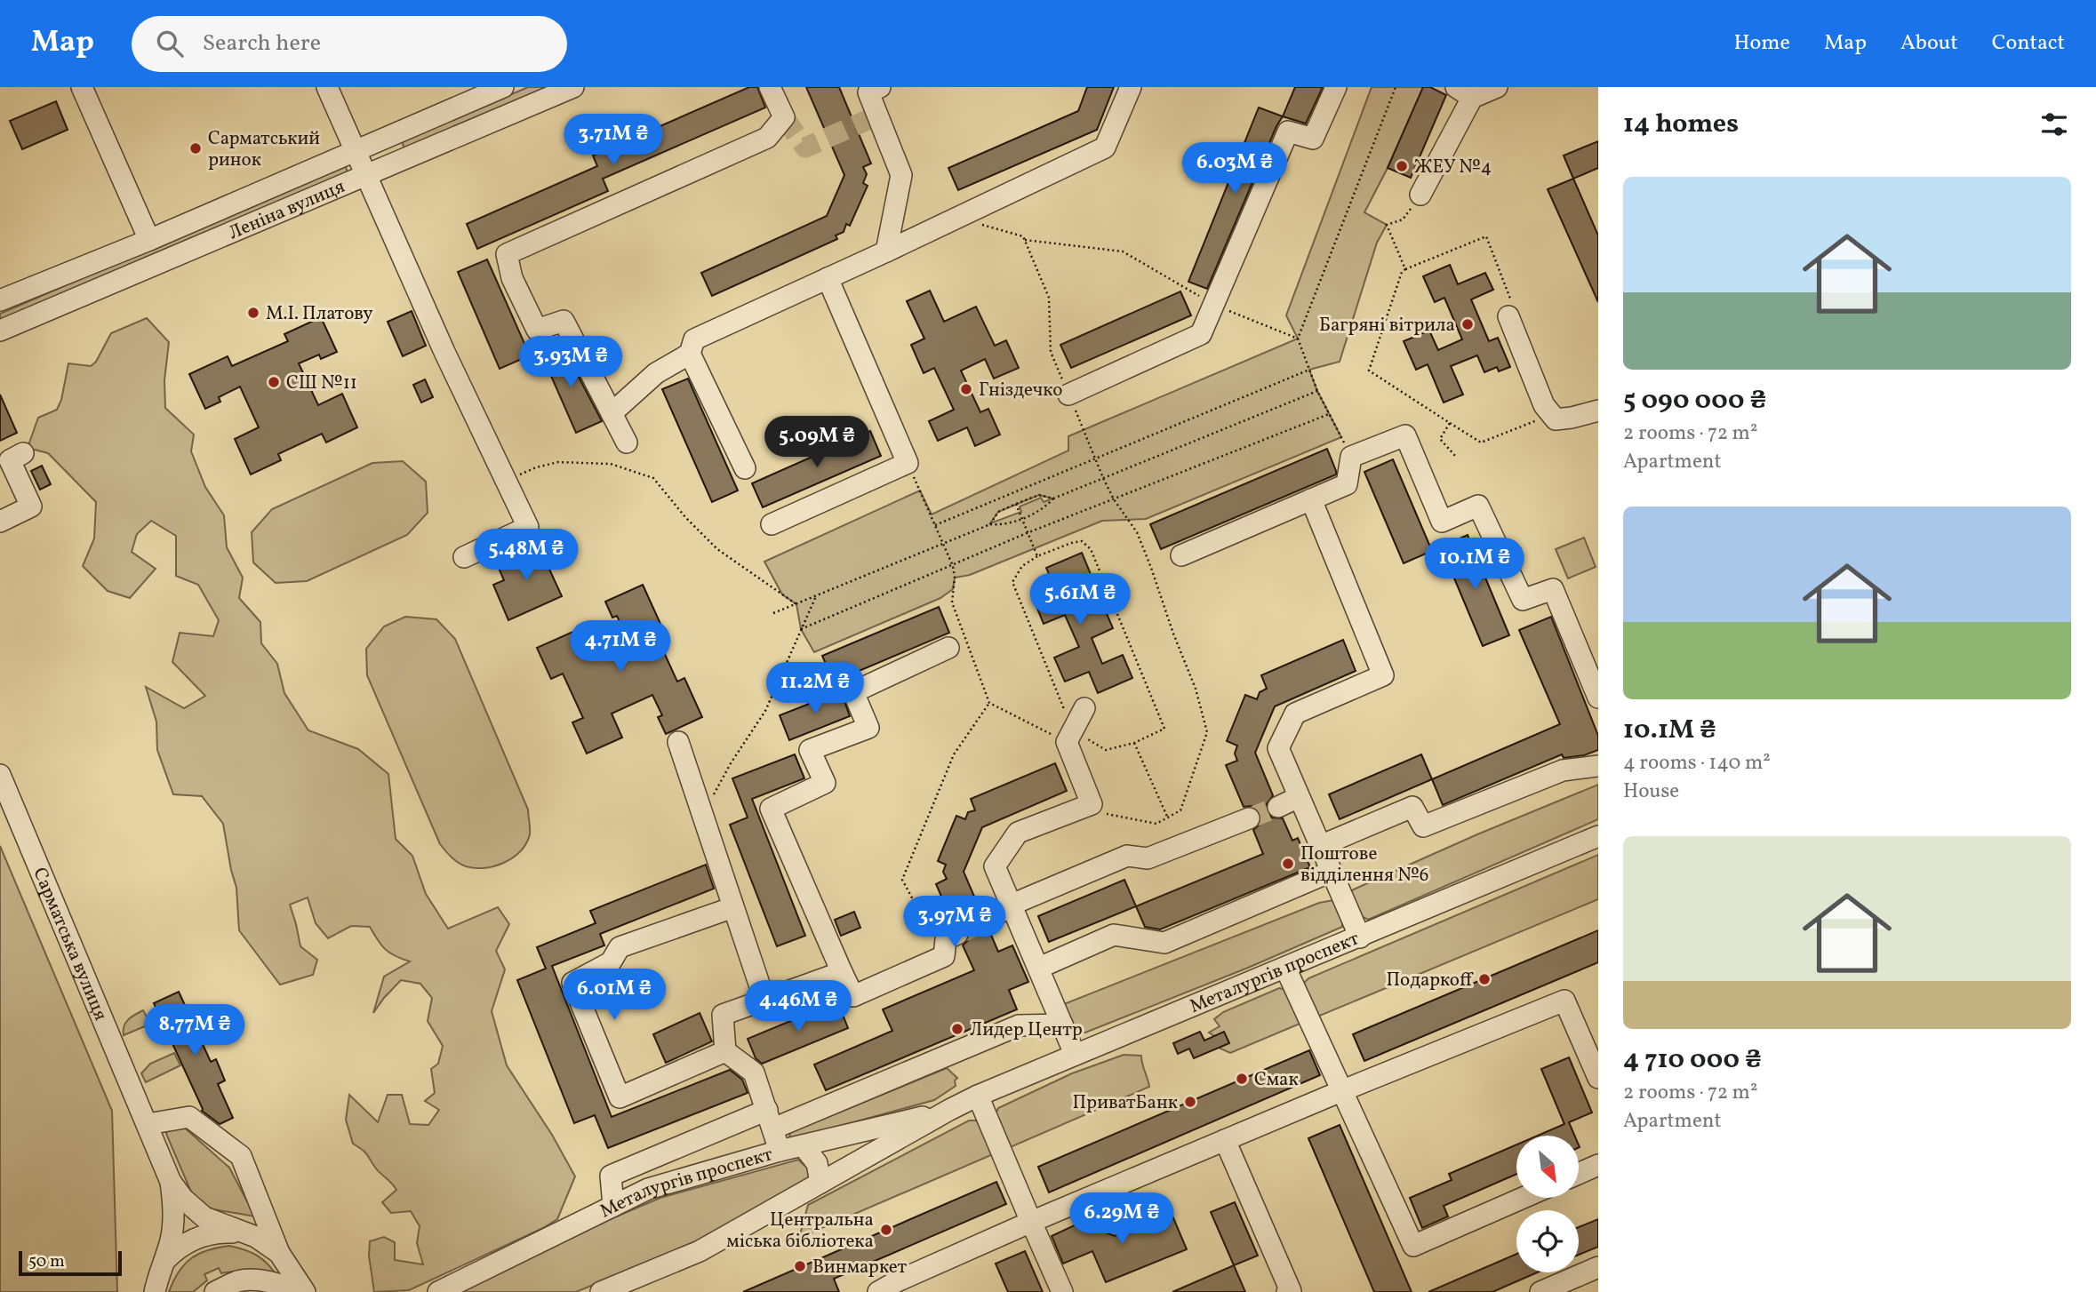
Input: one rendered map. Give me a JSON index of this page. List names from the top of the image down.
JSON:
{
  "streets": {
    "street": ["Леніна вулиця", "Сарматська вулиця", "Металургів проспект"]
  },
  "places": [
    "Сарматський ринок",
    "ЖЕУ №4",
    "М.І. Платову",
    "Багряні вітрила",
    "СШ №11",
    "Гніздечко",
    "Поштове відділення №6",
    "Подаркоff",
    "Лидер Центр",
    "Смак",
    "ПриватБанк",
    "Центральна міська бібліотека",
    "Винмаркет"
  ],
  "scale_bar": "50 m",
  "north": "bottom right",
  "page": {
    "header": "Map",
    "search": "Search here",
    "nav": [
      "Home",
      "Map",
      "About",
      "Contact"
    ],
    "heading": "14 homes",
    "price": [
      "3.71M ₴",
      "6.03M ₴",
      "3.93M ₴",
      "5.09M ₴",
      "5.48M ₴",
      "10.1M ₴",
      "5.61M ₴",
      "4.71M ₴",
      "11.2M ₴",
      "3.97M ₴",
      "6.01M ₴",
      "4.46M ₴",
      "8.77M ₴",
      "6.29M ₴"
    ],
    "list": [
      {
        "name": "5 090 000 ₴",
        "note": "2 rooms · 72 m² · Apartment"
      },
      {
        "name": "10.1M ₴",
        "note": "4 rooms · 140 m² · House"
      },
      {
        "name": "4 710 000 ₴",
        "note": "2 rooms · 72 m² · Apartment"
      }
    ],
    "scale": "50 m"
  }
}
